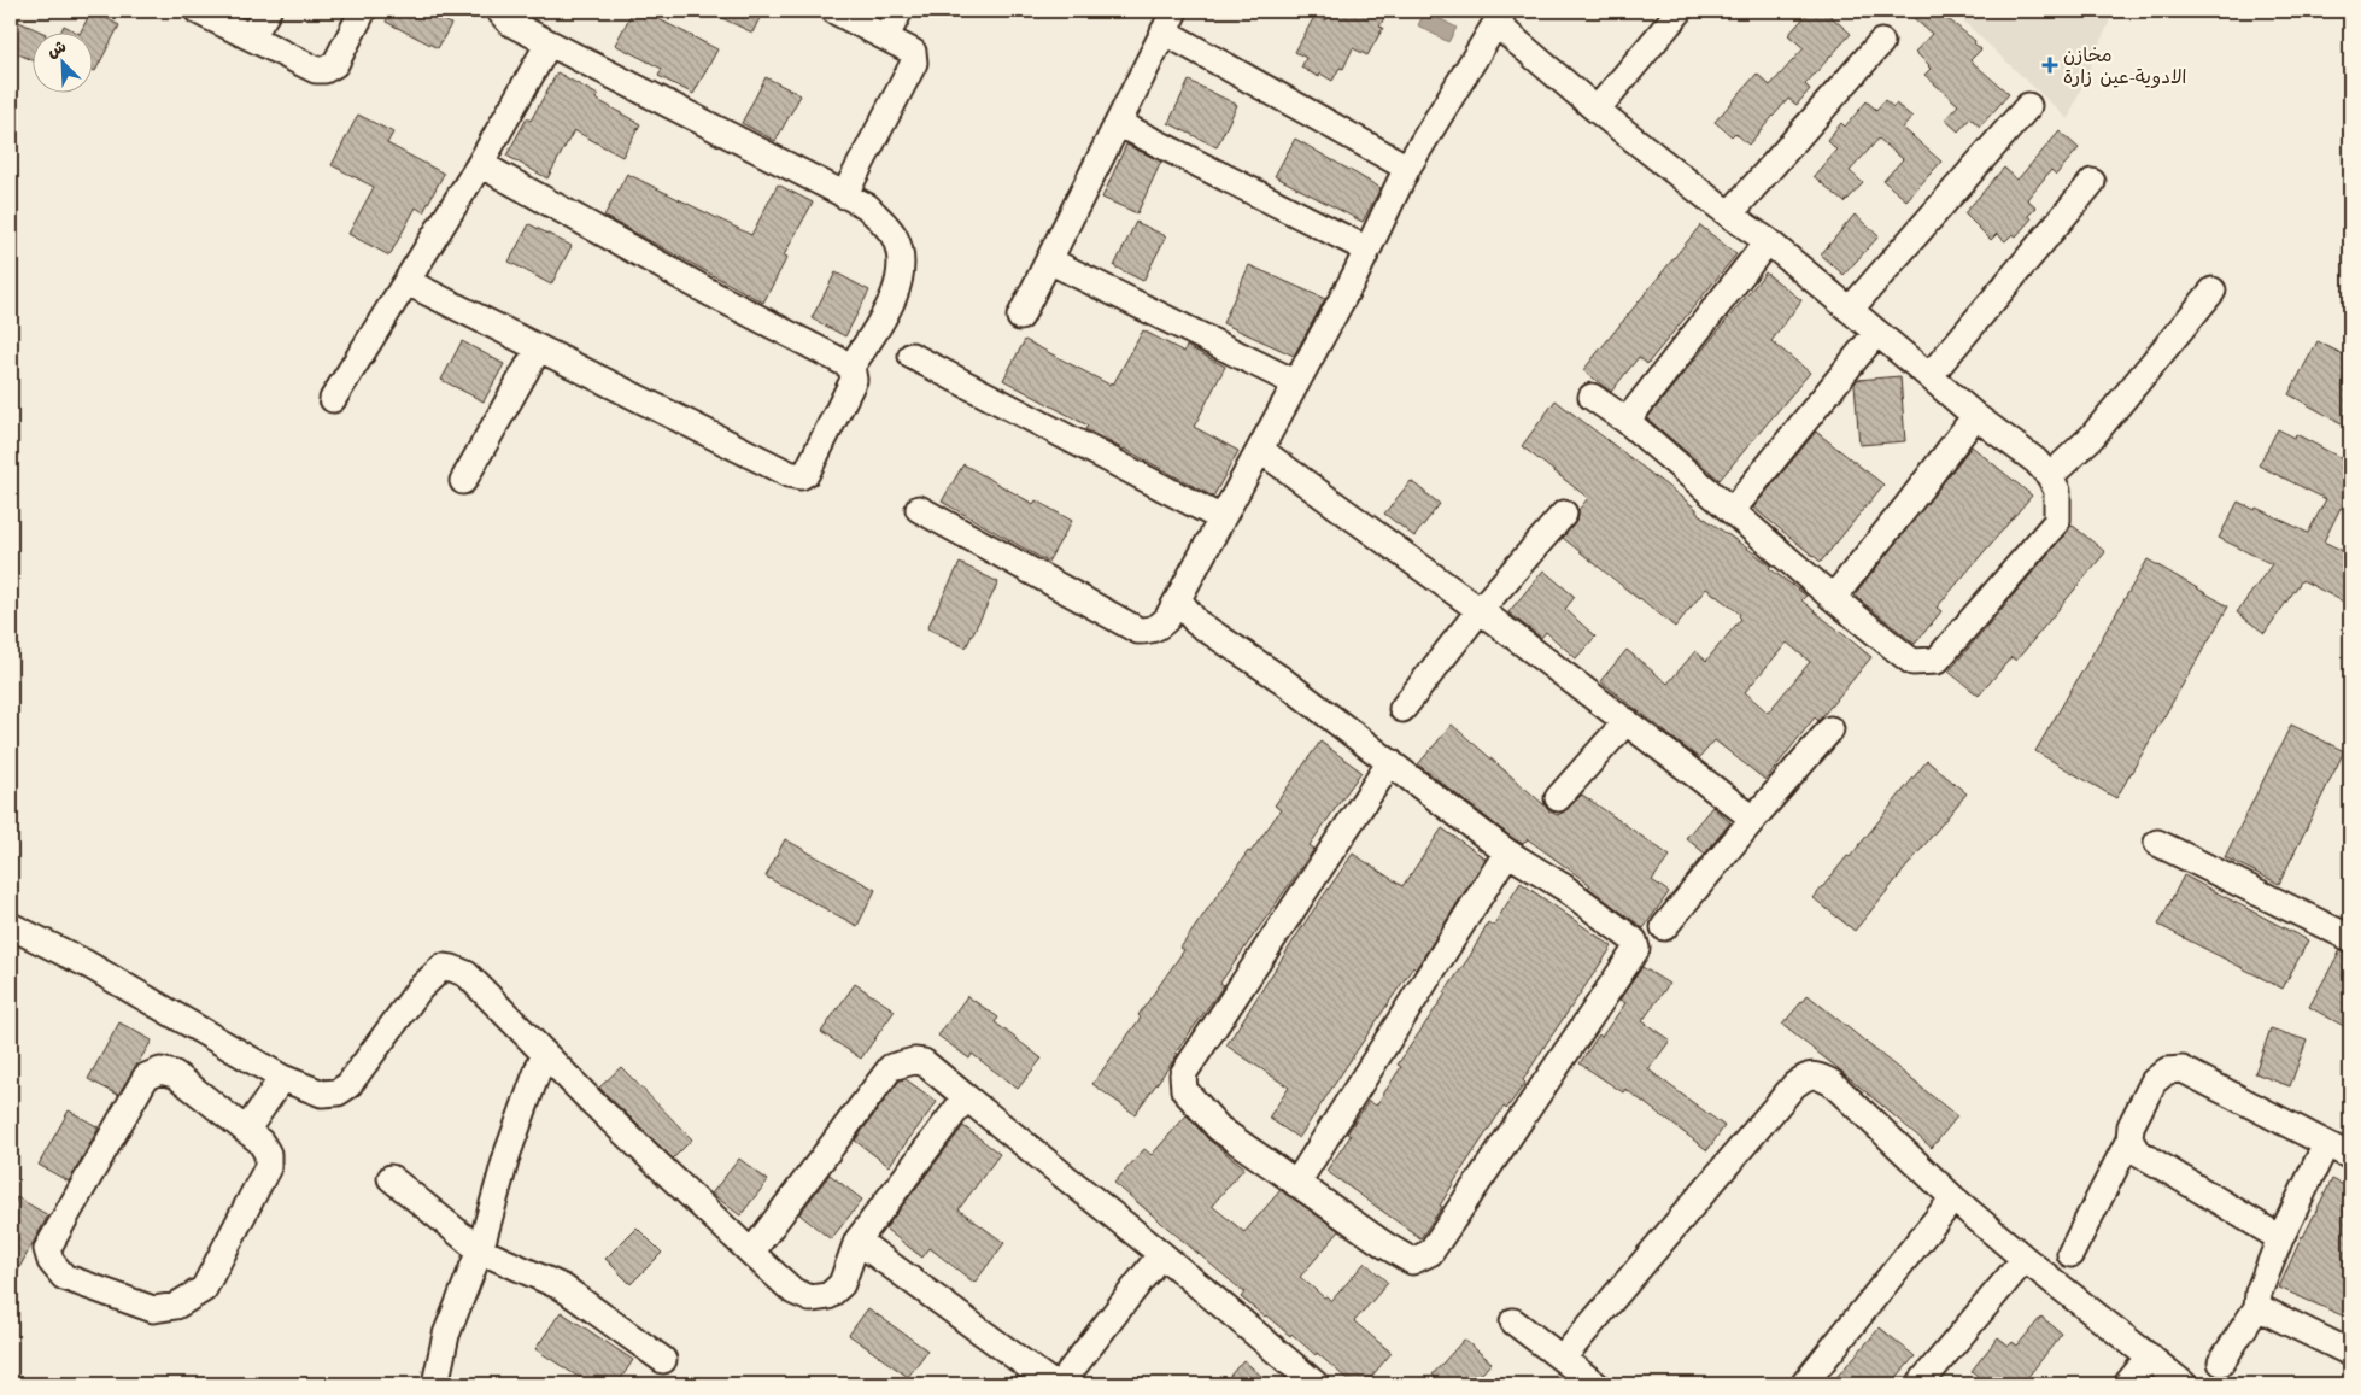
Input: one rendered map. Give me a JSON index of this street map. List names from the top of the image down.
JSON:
{
  "places": {
    "health": ["مخازن الادوية-عين زارة"]
  },
  "north": "top left"
}
